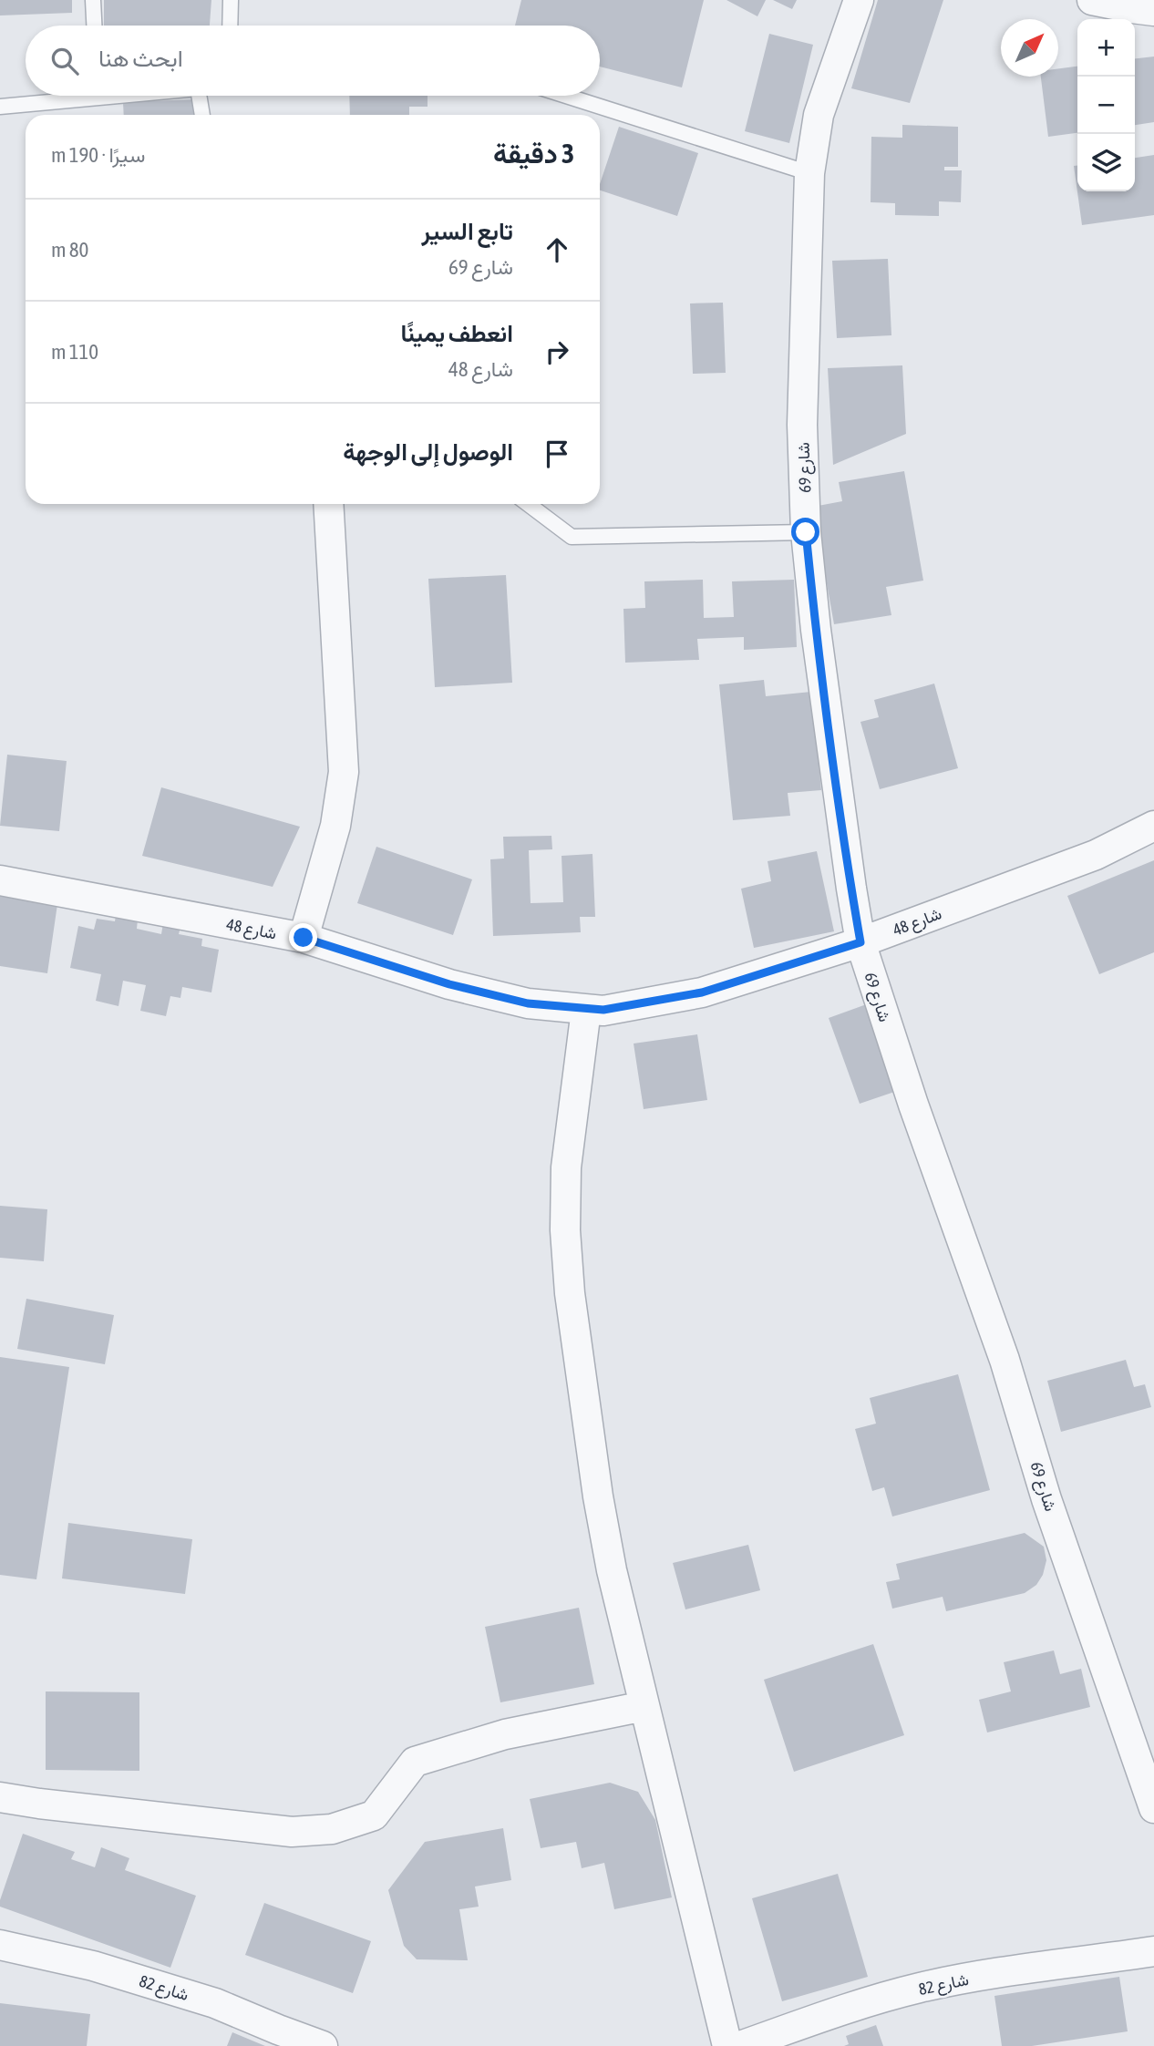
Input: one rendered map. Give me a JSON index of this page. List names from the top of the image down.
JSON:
{
  "streets": {
    "street": ["شارع 69", "شارع 48", "شارع 82"]
  },
  "crossings": [
    ["شارع 69", "شارع 48"]
  ],
  "north": "top right",
  "page": {
    "map_buttons": ["+", "−"],
    "search": "ابحث هنا",
    "heading": ["3 دقيقة", "سيرًا · 190 m"],
    "list": [
      ["تابع السير", "شارع 69", "80 m"],
      ["انعطف يمينًا", "شارع 48", "110 m"],
      "الوصول إلى الوجهة"
    ]
  }
}
